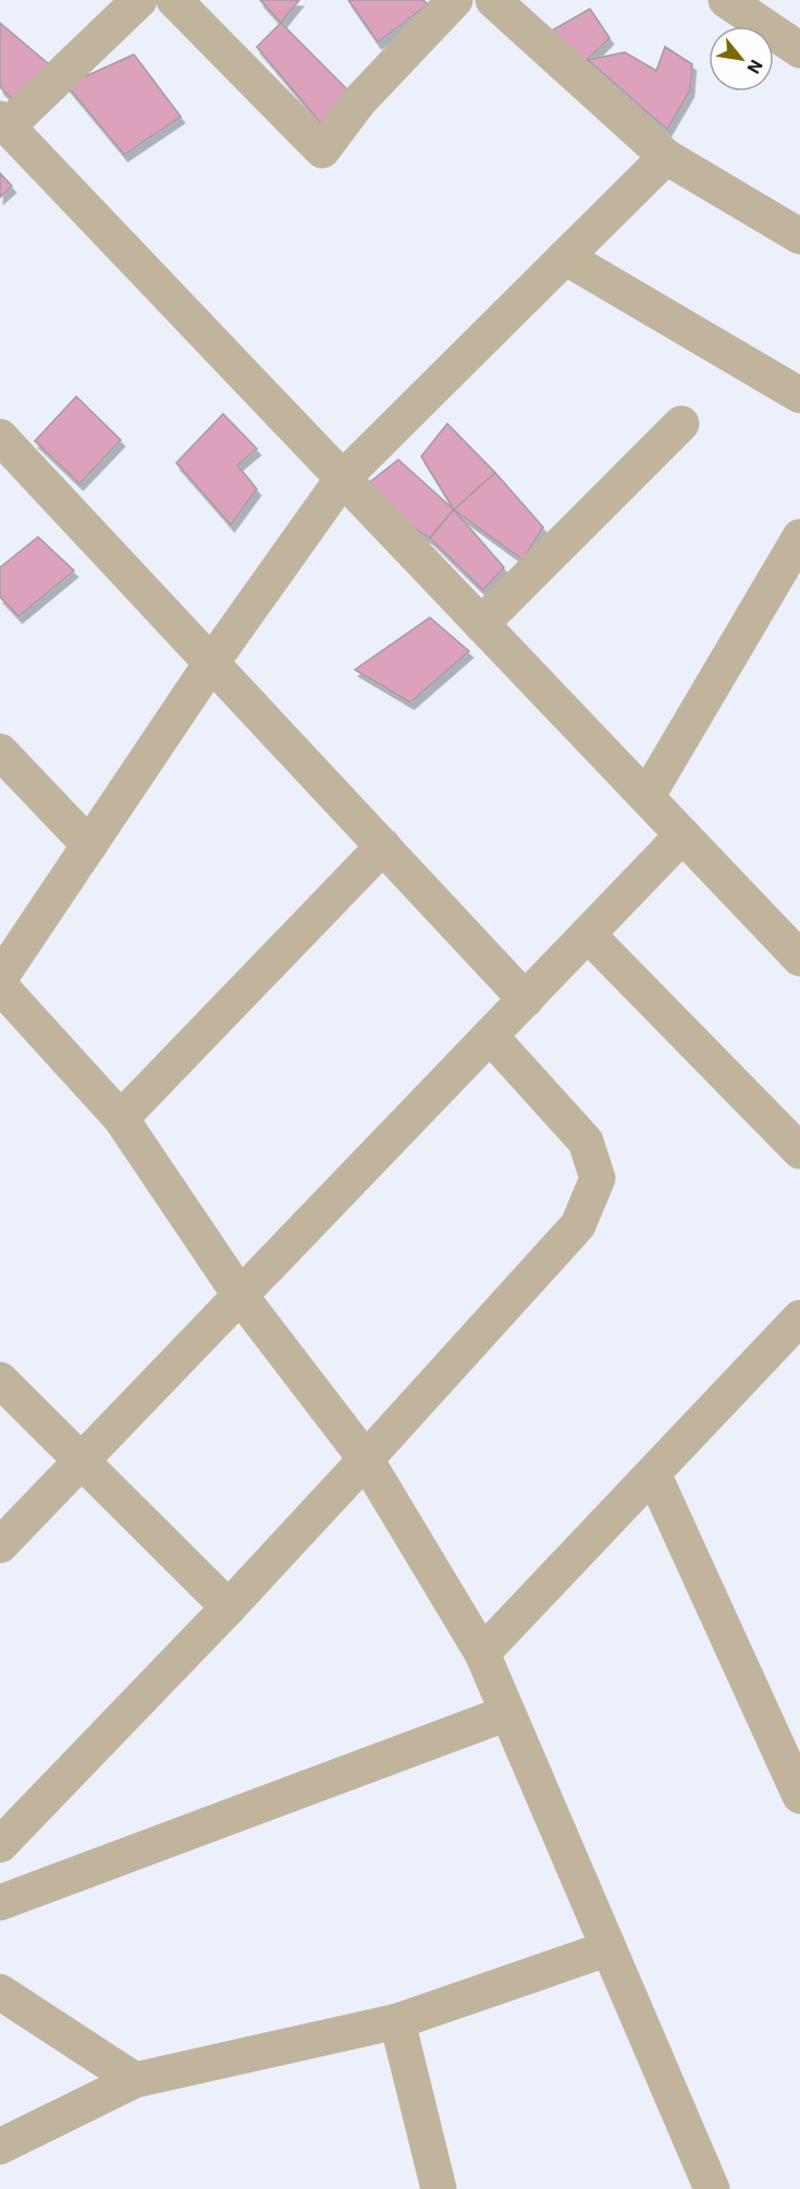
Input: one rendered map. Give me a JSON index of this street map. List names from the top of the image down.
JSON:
{
  "north": "bottom right"
}
